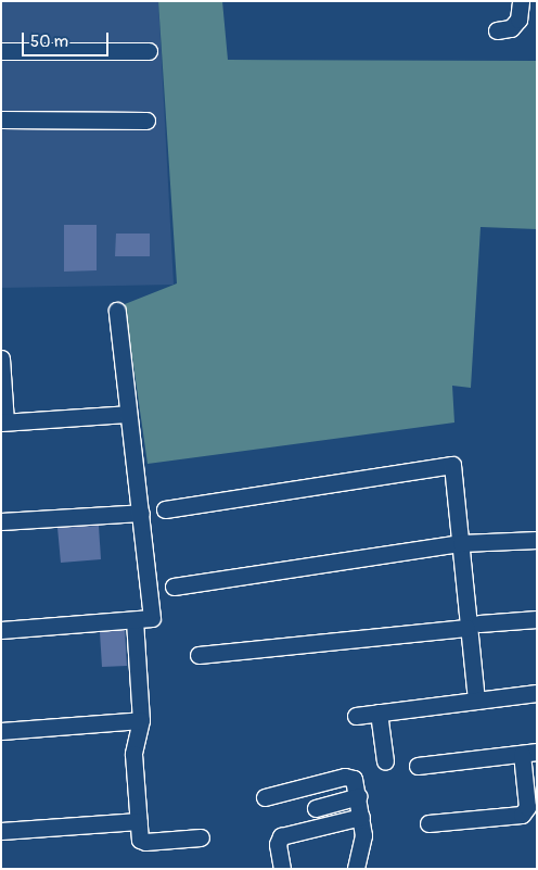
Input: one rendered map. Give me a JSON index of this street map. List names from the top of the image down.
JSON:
{
  "scale_bar": "50 m"
}
